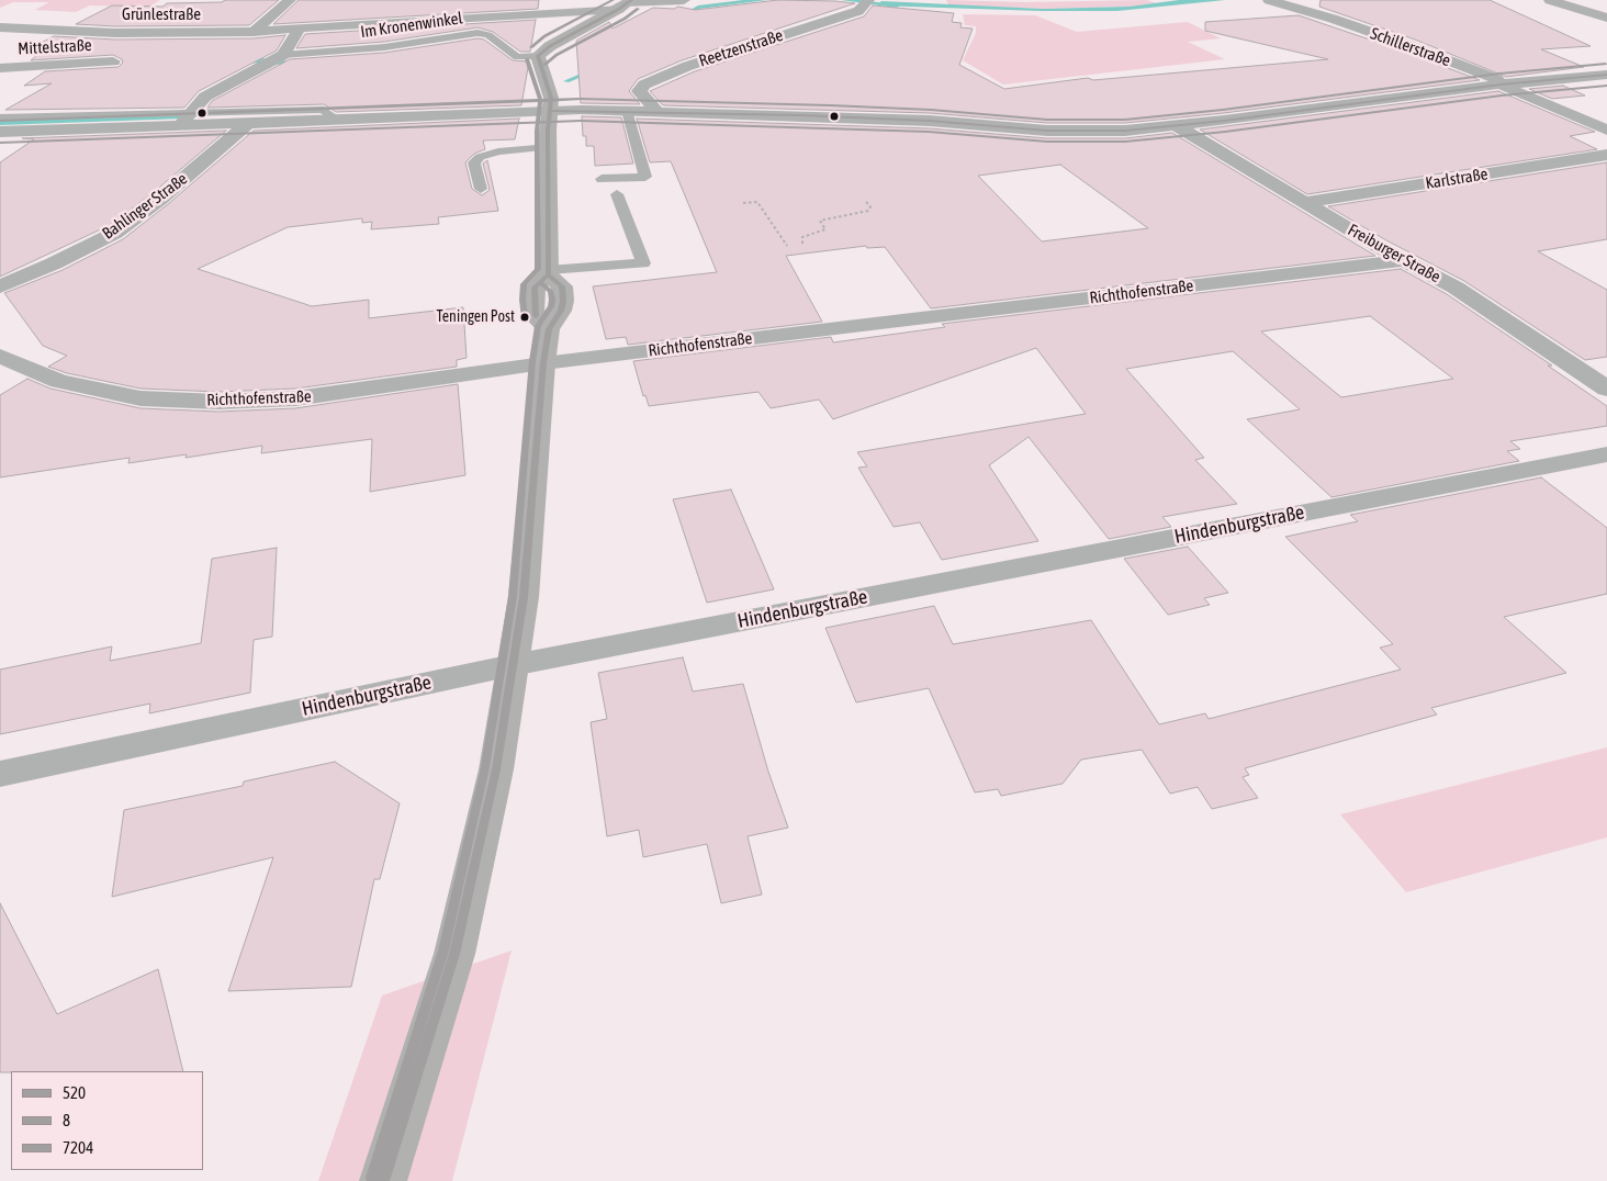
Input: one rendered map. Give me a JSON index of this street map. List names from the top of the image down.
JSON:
{
  "streets": {
    "street": [
      "Grünlestraße",
      "Mittelstraße",
      "Schillerstraße",
      "Reetzenstraße",
      "Karlstraße",
      "Bahlinger Straße",
      "Freiburger Straße",
      "Richthofenstraße",
      "Hindenburgstraße"
    ],
    "lane": ["Im Kronenwinkel"]
  },
  "crossings": [
    ["Karlstraße", "Freiburger Straße"],
    ["Freiburger Straße", "Richthofenstraße"]
  ],
  "places": ["Teningen Post"],
  "lines": ["transit line 520", "transit line 7204", "transit line 8"],
  "legend": ["520", "8", "7204"]
}
